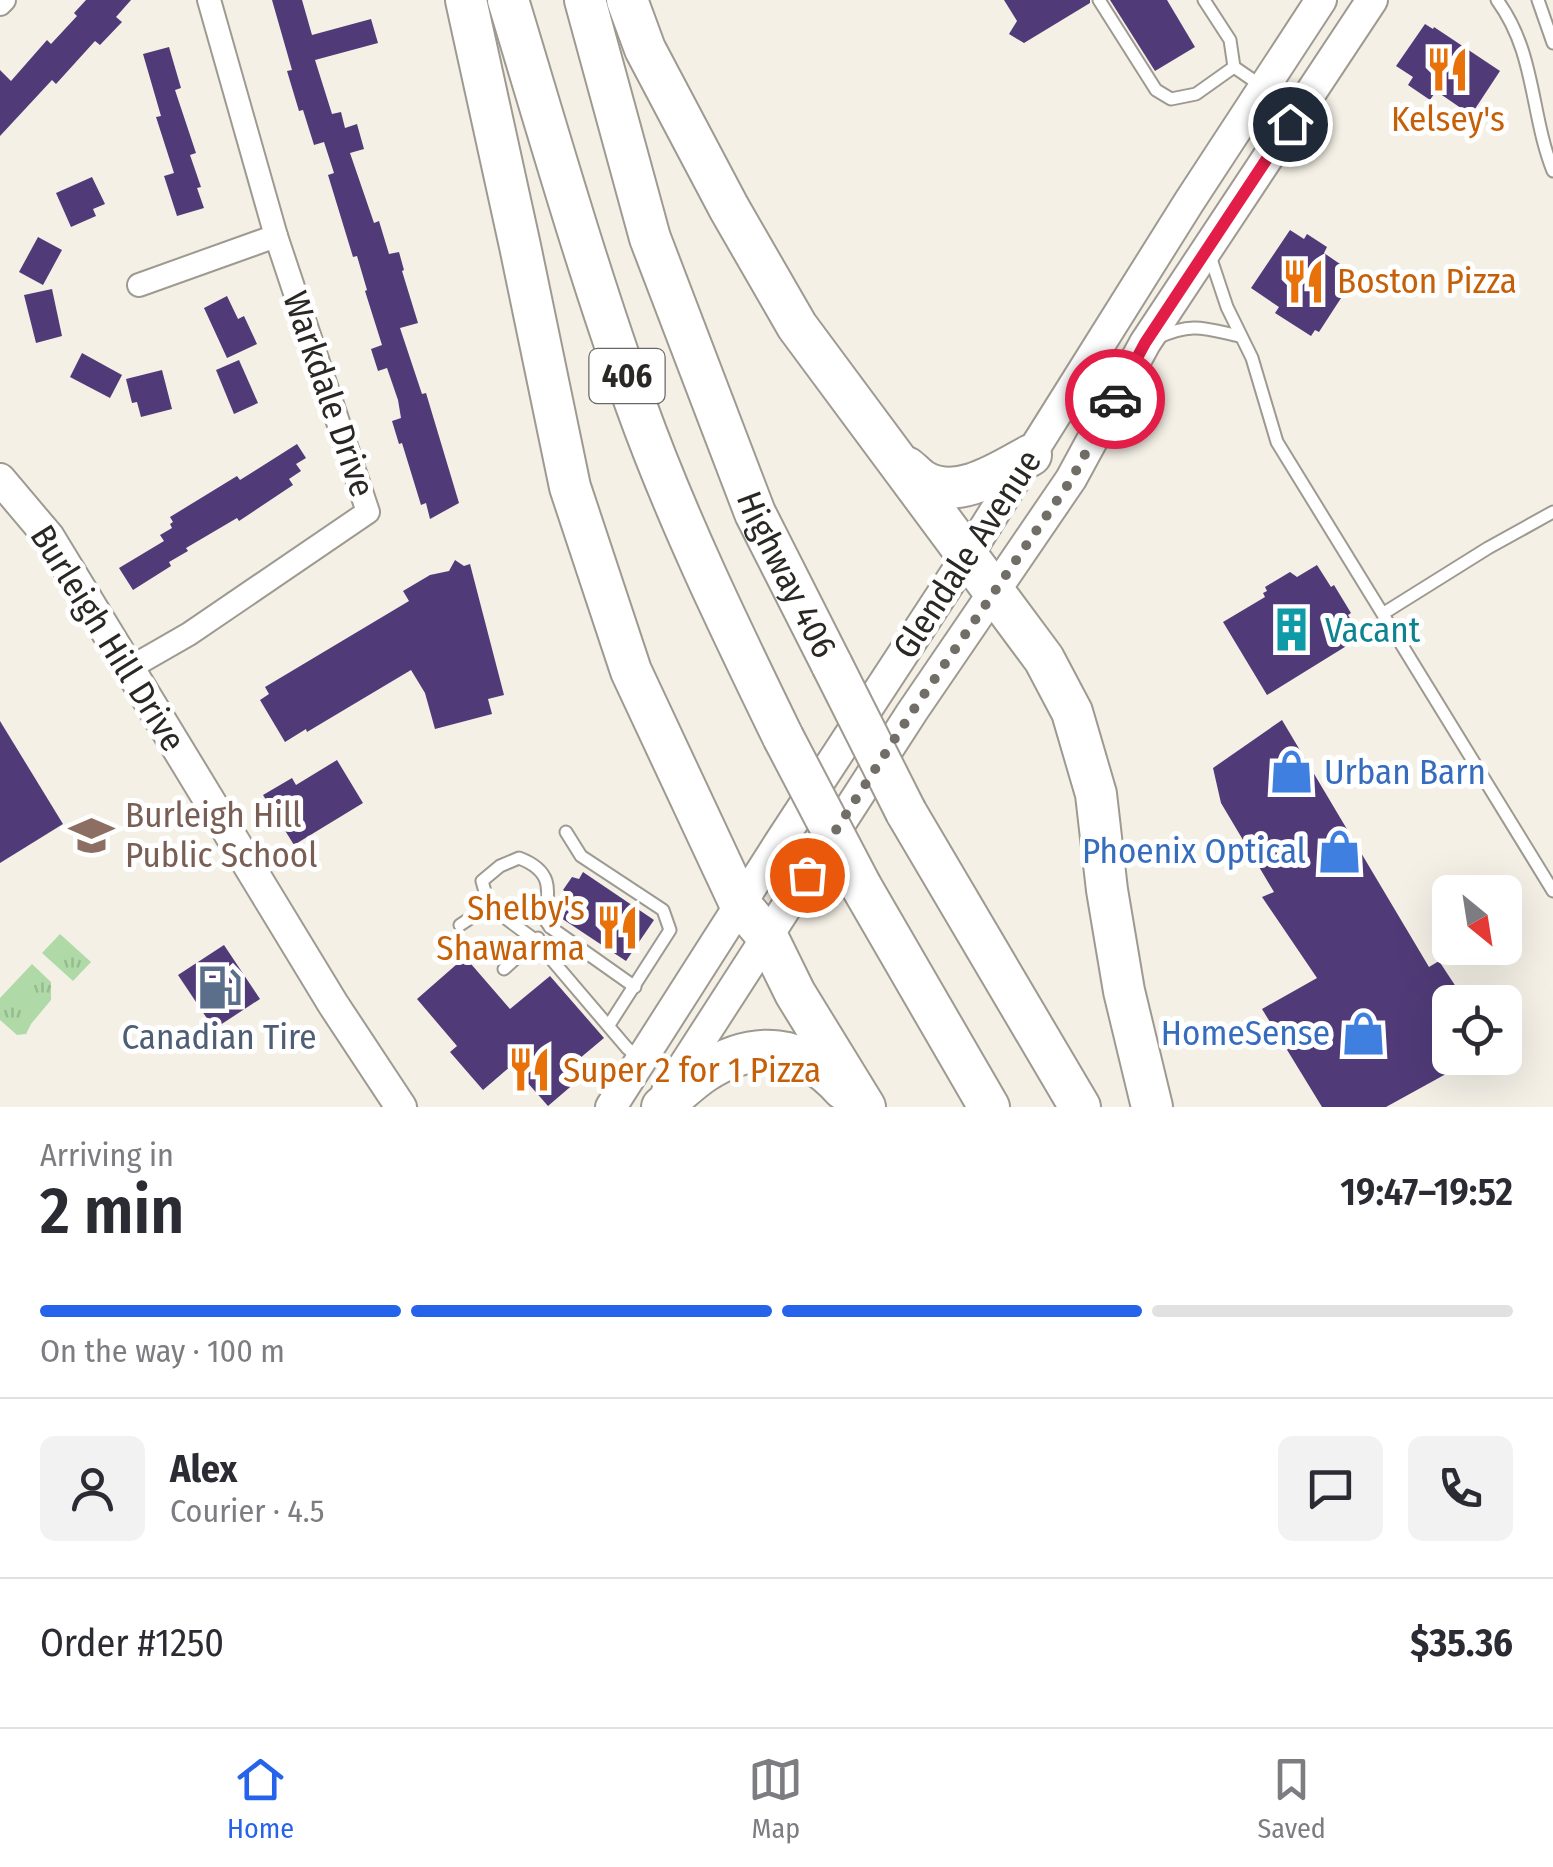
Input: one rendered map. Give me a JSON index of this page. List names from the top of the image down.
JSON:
{
  "streets": {
    "highway": ["406", "Highway 406"],
    "main road": ["Glendale Avenue", "Burleigh Hill Drive"],
    "street": ["Warkdale Drive"]
  },
  "crossings": [
    ["Warkdale Drive", "Burleigh Hill Drive"]
  ],
  "places": {
    "restaurant": [
      "Kelsey's",
      "Boston Pizza",
      "Shelby's Shawarma",
      "Super 2 for 1 Pizza"
    ],
    "building": ["Vacant"],
    "shop": ["Urban Barn", "Phoenix Optical", "HomeSense"],
    "school or university": ["Burleigh Hill Public School"],
    "fuel station": ["Canadian Tire"]
  },
  "north": "bottom right",
  "page": {
    "heading": ["2 min", "Arriving in", "19:47–19:52"],
    "panel": [
      "Alex",
      "Courier · 4.5",
      "Order #1250",
      "$35.36"
    ],
    "bar": "On the way · 100 m",
    "tabs": ["Home", "Map", "Saved"]
  }
}
